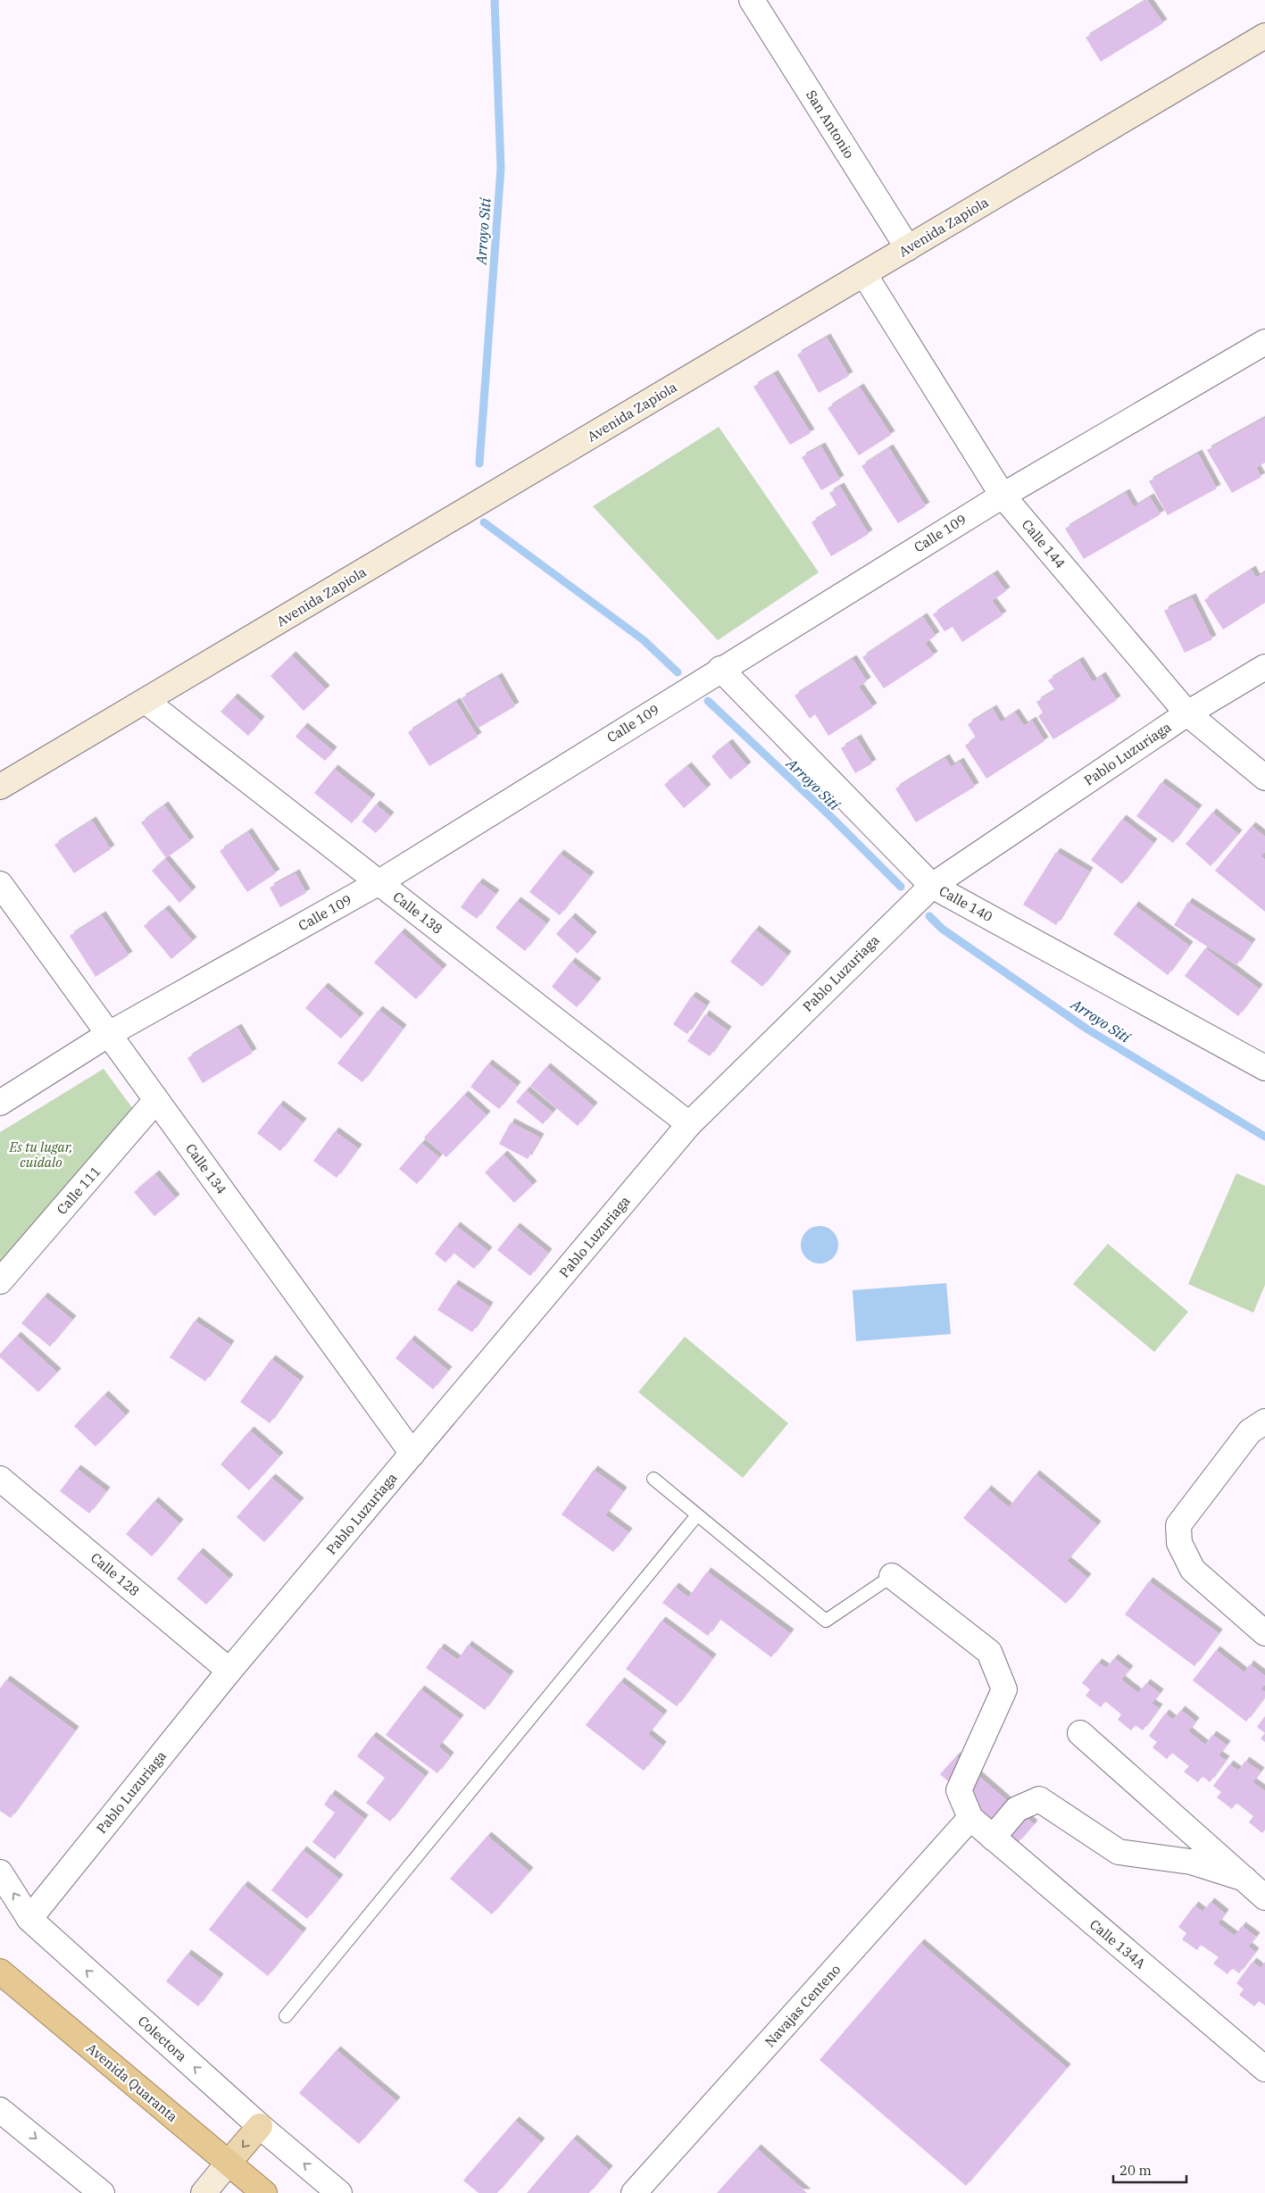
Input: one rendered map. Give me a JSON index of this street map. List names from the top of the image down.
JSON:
{
  "streets": {
    "highway": ["Avenida Quaranta"],
    "main road": ["Avenida Zapiola"],
    "street": [
      "San Antonio",
      "Calle 109",
      "Calle 144",
      "Pablo Luzuriaga",
      "Calle 140",
      "Calle 138",
      "Calle 134",
      "Calle 111",
      "Calle 128",
      "Calle 134A",
      "Navajas Centeno",
      "Colectora"
    ]
  },
  "crossings": [
    ["San Antonio", "Avenida Zapiola"],
    ["Avenida Zapiola", "Calle 144"],
    ["Avenida Zapiola", "Calle 138"],
    ["Calle 109", "Calle 144"],
    ["Calle 109", "Calle 140"],
    ["Calle 109", "Calle 138"],
    ["Calle 109", "Calle 134"],
    ["Calle 144", "Pablo Luzuriaga"],
    ["Pablo Luzuriaga", "Calle 140"],
    ["Pablo Luzuriaga", "Calle 138"],
    ["Pablo Luzuriaga", "Calle 134"],
    ["Pablo Luzuriaga", "Calle 128"],
    ["Pablo Luzuriaga", "Colectora"],
    ["Calle 134", "Calle 111"],
    ["Calle 134A", "Navajas Centeno"]
  ],
  "one_way": ["Colectora"],
  "water": ["Arroyo Sití"],
  "parks": ["Es tu lugar, cuidalo"],
  "scale_bar": "20 m"
}
